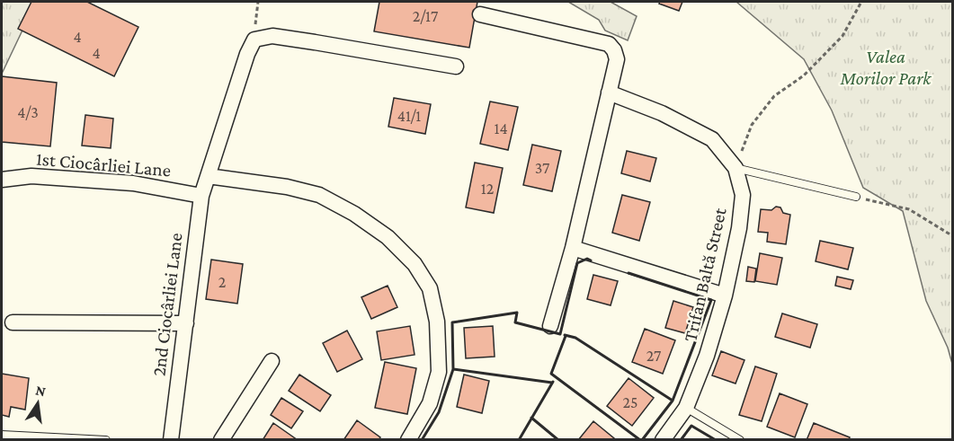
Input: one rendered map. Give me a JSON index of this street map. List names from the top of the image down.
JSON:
{
  "streets": {
    "street": ["1st Ciocârliei Lane", "Trifan Baltă Street", "2nd Ciocârliei Lane"]
  },
  "crossings": [
    ["1st Ciocârliei Lane", "2nd Ciocârliei Lane"]
  ],
  "parks": ["Valea Morilor Park"],
  "house_numbers": [
    "2/17",
    "4",
    "4",
    "4/3",
    "41/1",
    "14",
    "37",
    "12",
    "2",
    "27",
    "25"
  ],
  "north": "top"
}
